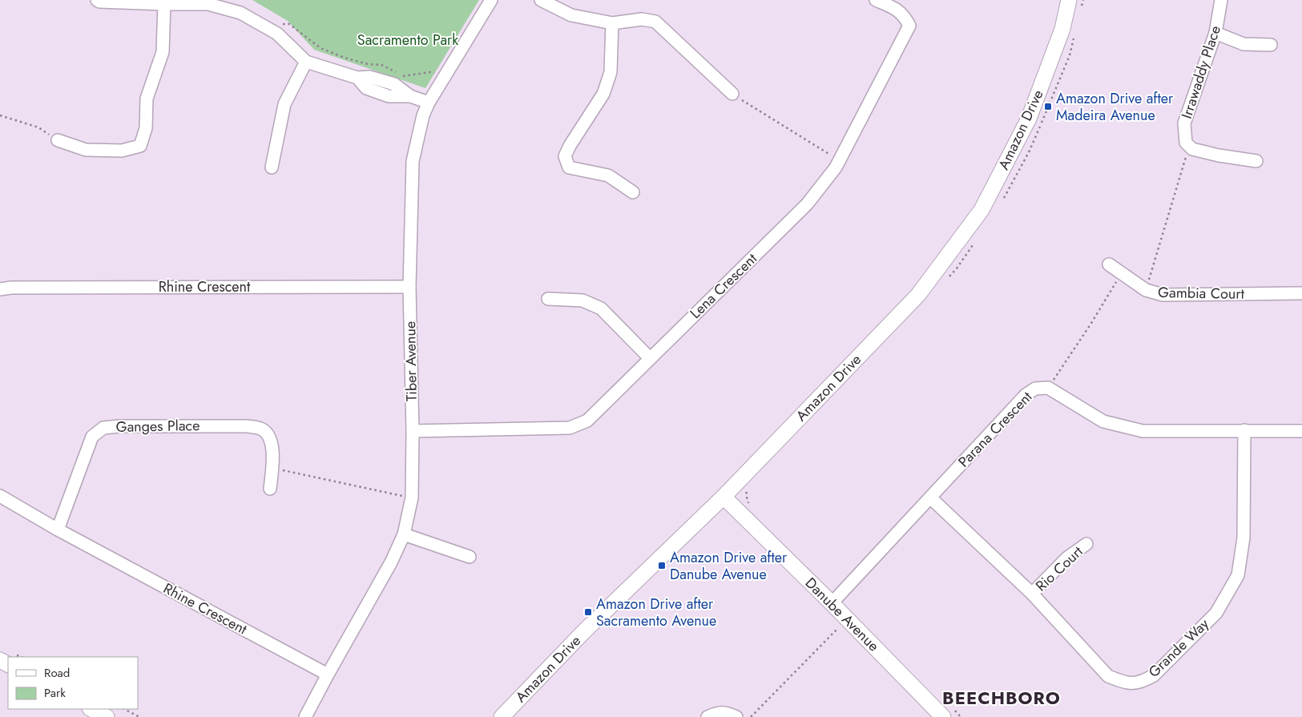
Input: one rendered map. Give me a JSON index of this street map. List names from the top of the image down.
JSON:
{
  "streets": {
    "street": [
      "Irrawaddy Place",
      "Amazon Drive",
      "Lena Crescent",
      "Rhine Crescent",
      "Gambia Court",
      "Tiber Avenue",
      "Ganges Place",
      "Parana Crescent",
      "Rio Court",
      "Danube Avenue",
      "Grande Way"
    ]
  },
  "crossings": [
    ["Amazon Drive", "Danube Avenue"],
    ["Lena Crescent", "Tiber Avenue"],
    ["Rhine Crescent", "Tiber Avenue"],
    ["Rhine Crescent", "Ganges Place"],
    ["Parana Crescent", "Danube Avenue"],
    ["Parana Crescent", "Grande Way"],
    ["Rio Court", "Grande Way"]
  ],
  "districts": ["BEECHBORO"],
  "parks": ["Sacramento Park"],
  "places": {
    "transit": ["Amazon Drive after Madeira Avenue", "Amazon Drive after Danube Avenue", "Amazon Drive after Sacramento Avenue"]
  },
  "legend": ["Road", "Park"]
}
